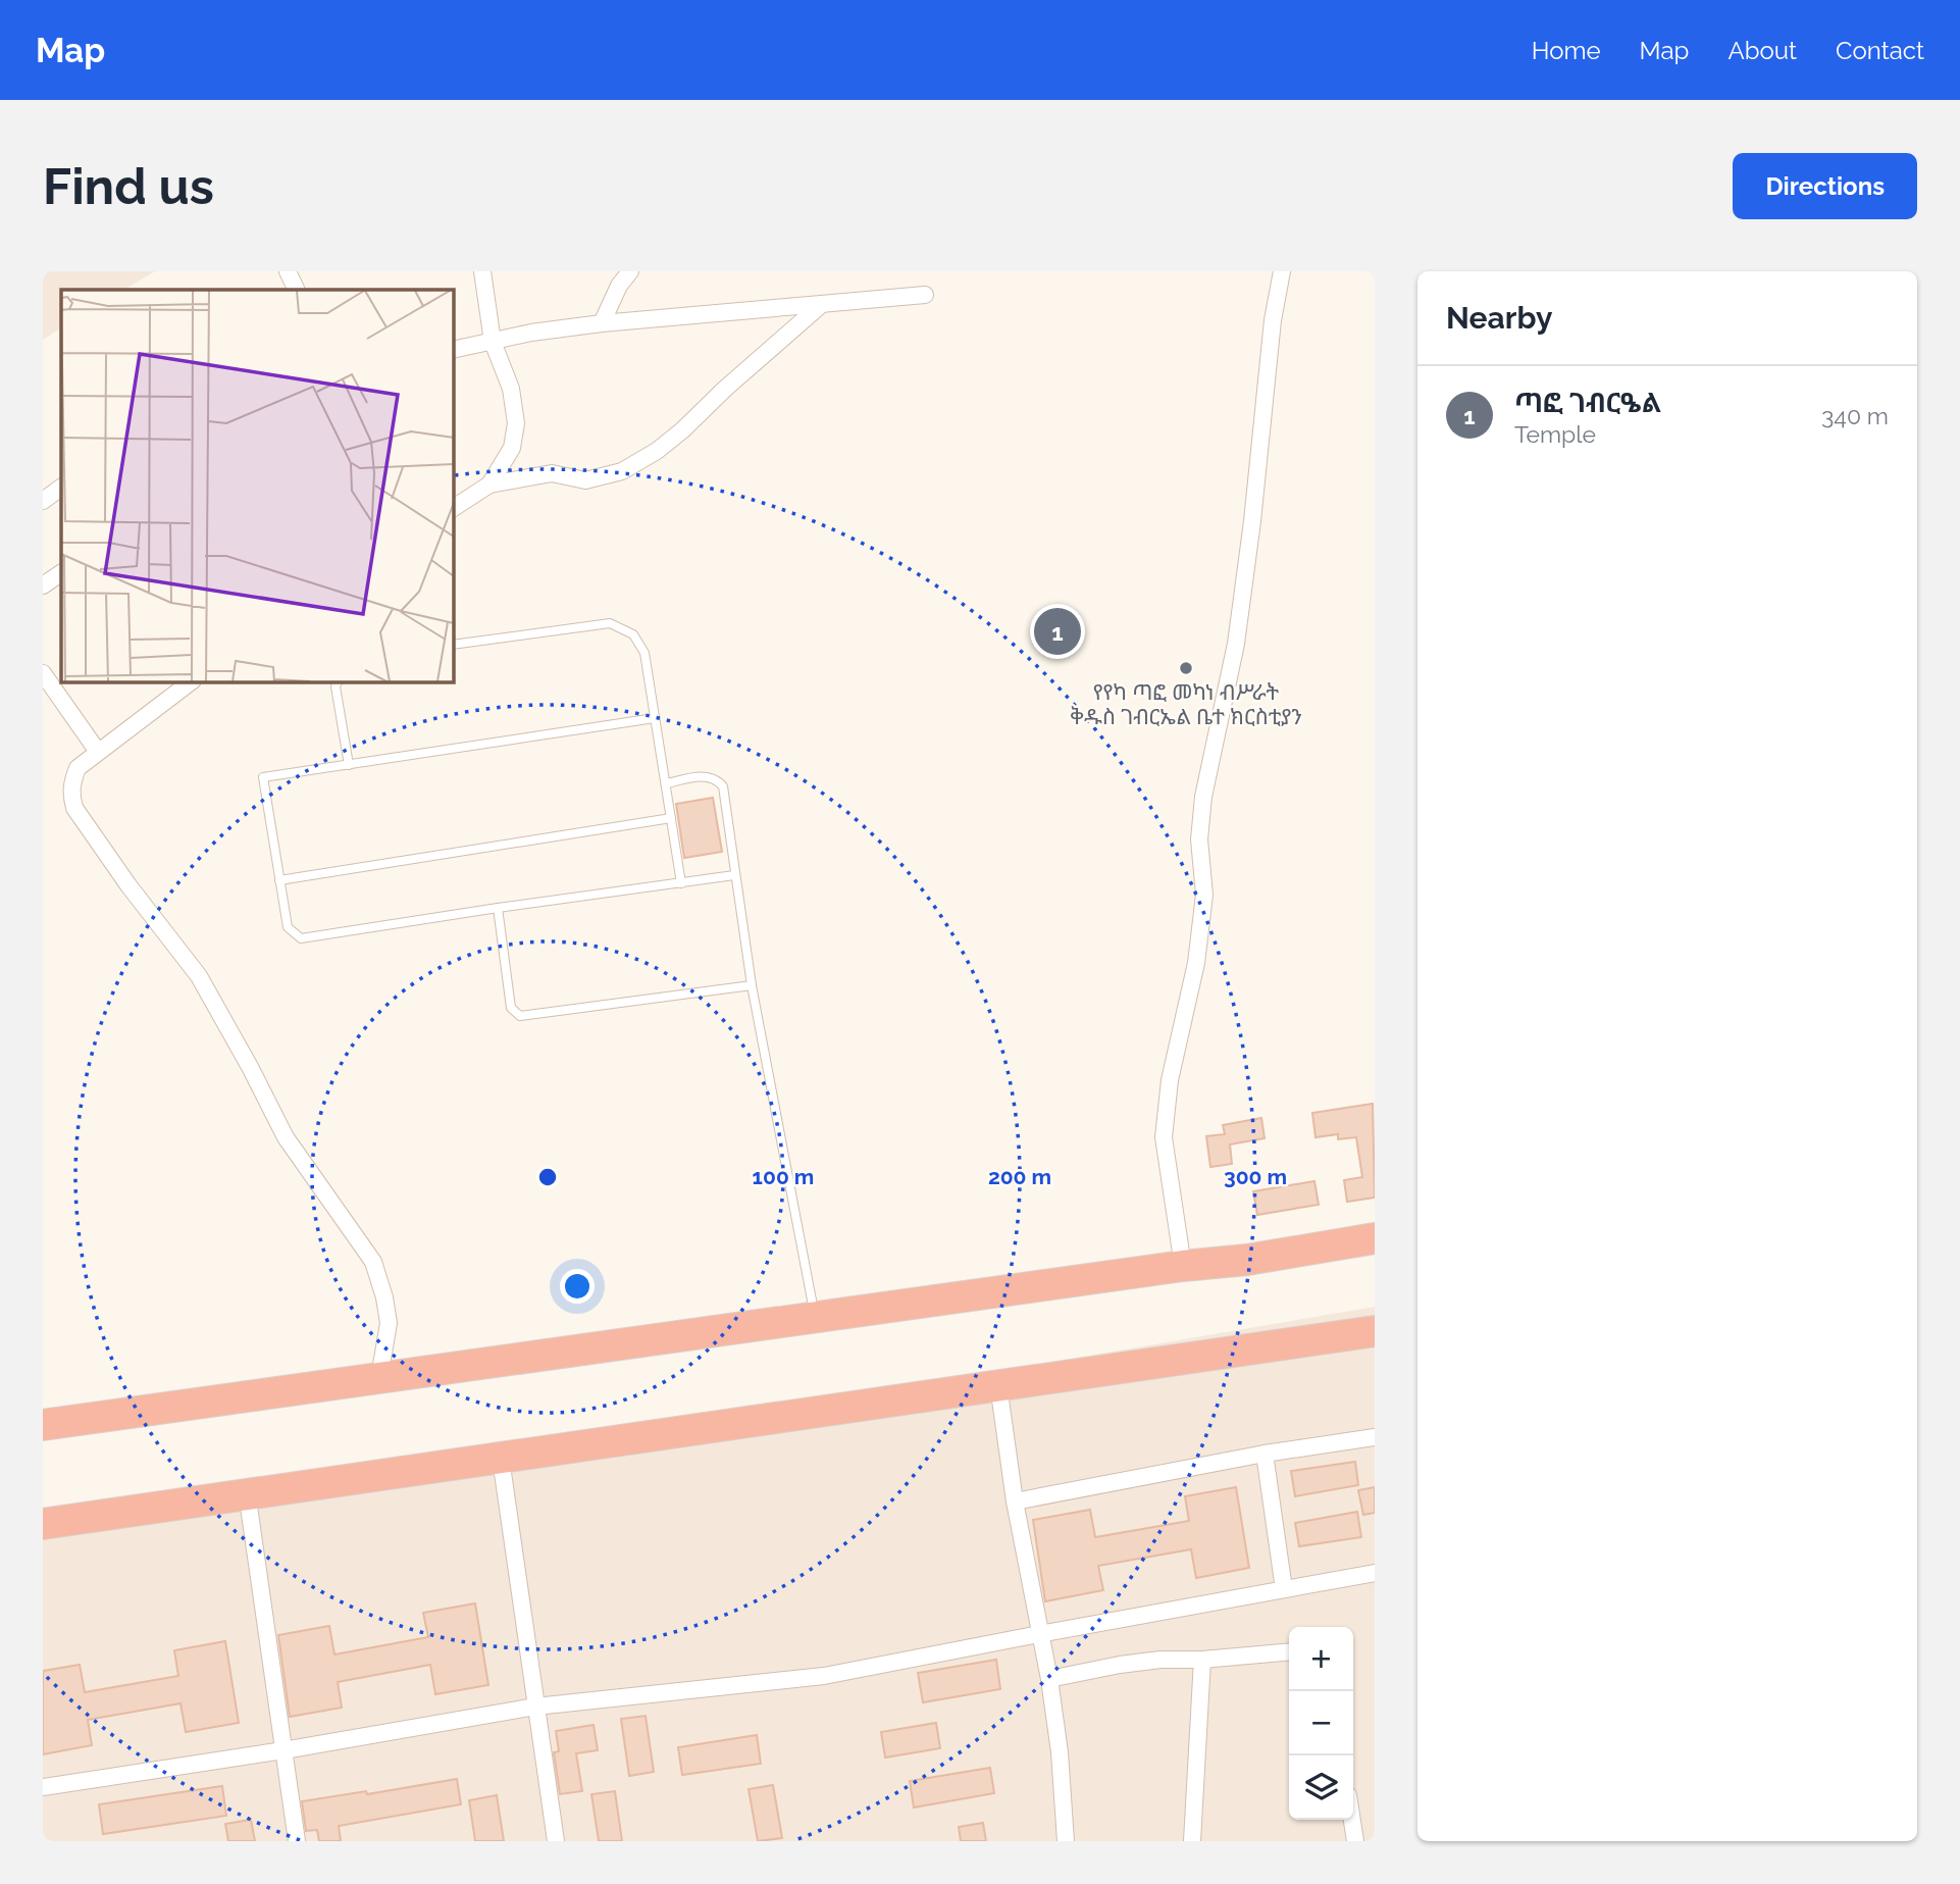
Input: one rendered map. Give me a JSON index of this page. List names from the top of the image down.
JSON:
{
  "places": ["የየካ ጣፎ መካነ ብሥራት ቅዱስ ገብርኤል ቤተ ክርስቲያን"],
  "page": {
    "header": "Map",
    "nav": [
      "Home",
      "Map",
      "About",
      "Contact"
    ],
    "buttons": "Directions",
    "title": "Find us",
    "heading": "Nearby",
    "list": [
      {
        "mark": "1",
        "name": "ጣፎ ገብርዔል",
        "note": "Temple",
        "value": "340 m"
      }
    ],
    "pins": "1",
    "map_buttons": ["+", "−"]
  },
  "rings": ["100 m", "200 m", "300 m"]
}
